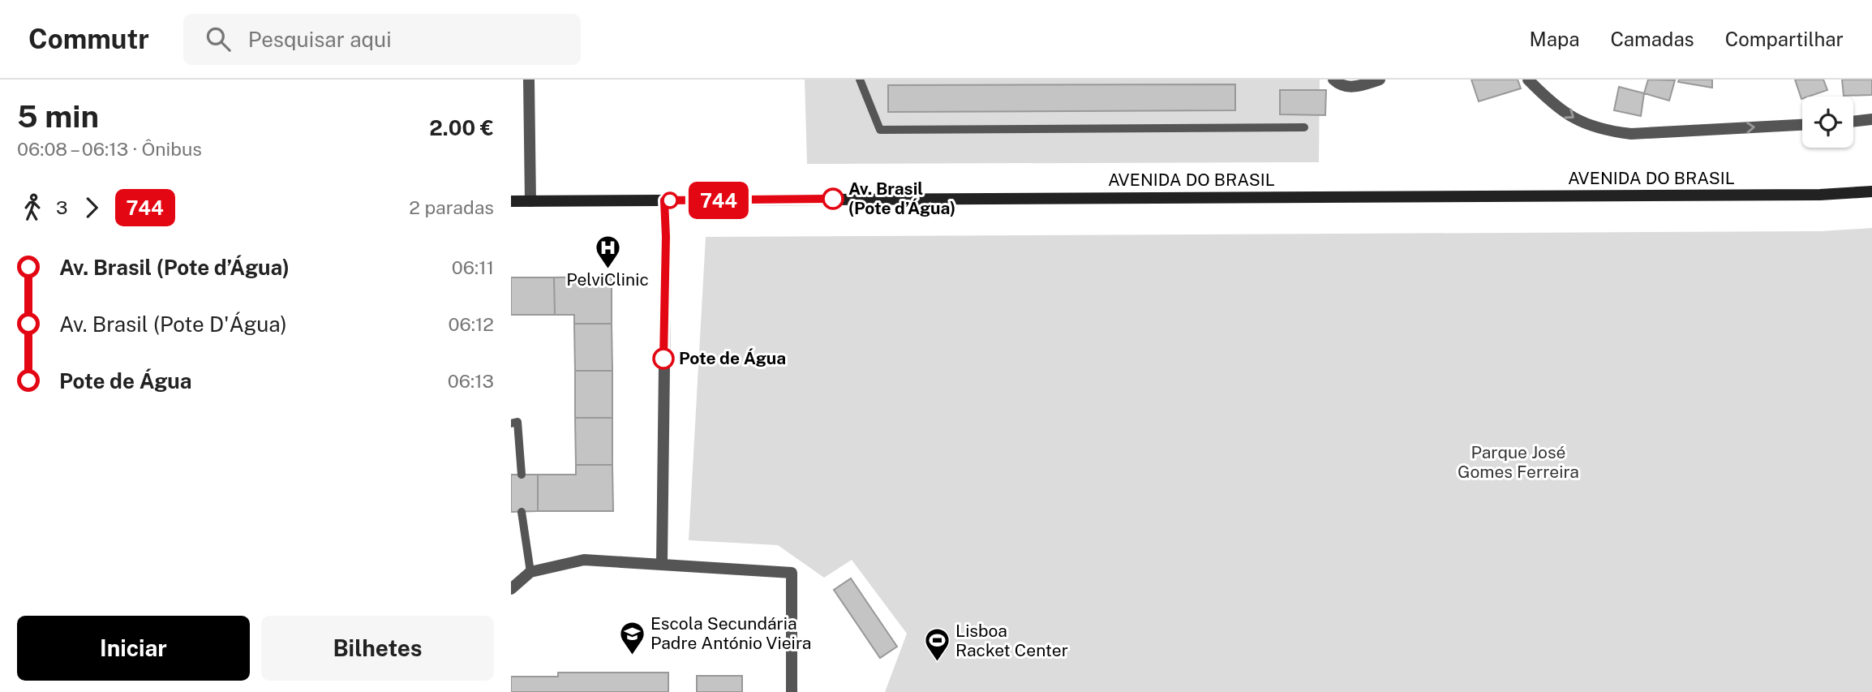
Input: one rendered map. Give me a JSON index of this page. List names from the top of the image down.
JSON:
{
  "streets": {
    "main road": ["AVENIDA DO BRASIL"]
  },
  "parks": ["Parque José Gomes Ferreira"],
  "places": {
    "other": ["Av. Brasil (Pote d’Água)", "Pote de Água"],
    "hospital": ["PelviClinic"],
    "school or university": ["Escola Secundária Padre António Vieira"],
    "sports": ["Lisboa Racket Center"]
  },
  "lines": ["bus line 744"],
  "page": {
    "header": "Commutr",
    "search": "Pesquisar aqui",
    "nav": ["Mapa", "Camadas", "Compartilhar"],
    "heading": ["5 min", "06:08 – 06:13 · Ônibus", "2.00 €"],
    "on_map": "744",
    "legs": ["3", "744", "2 paradas"],
    "list": [
      {
        "name": "Av. Brasil (Pote d’Água)",
        "value": "06:11"
      },
      {
        "name": "Av. Brasil (Pote D'Água)",
        "value": "06:12"
      },
      {
        "name": "Pote de Água",
        "value": "06:13"
      }
    ],
    "buttons": ["Iniciar", "Bilhetes"]
  }
}
